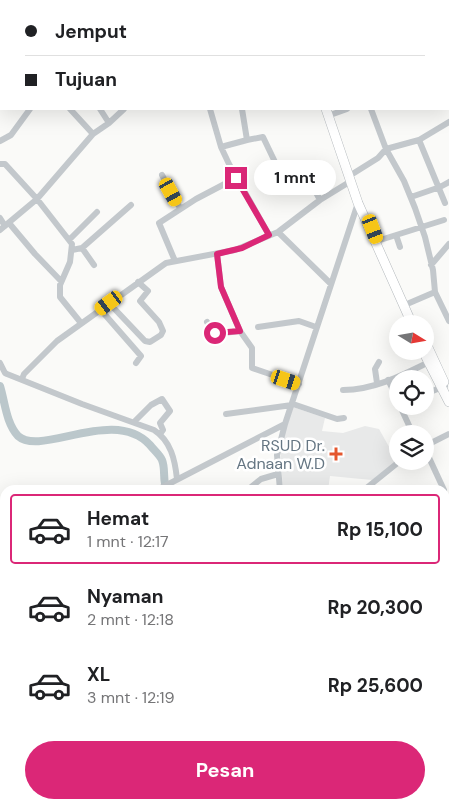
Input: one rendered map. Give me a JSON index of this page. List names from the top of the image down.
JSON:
{
  "places": {
    "health": ["RSUD Dr. Adnaan W.D"]
  },
  "north": "right",
  "page": {
    "banner": ["Jemput", "Tujuan"],
    "bubble": "1 mnt",
    "list": [
      {
        "name": "Hemat",
        "note": "1 mnt · 12:17",
        "value": "Rp 15,100"
      },
      {
        "name": "Nyaman",
        "note": "2 mnt · 12:18",
        "value": "Rp 20,300"
      },
      {
        "name": "XL",
        "note": "3 mnt · 12:19",
        "value": "Rp 25,600"
      }
    ],
    "buttons": "Pesan"
  }
}
